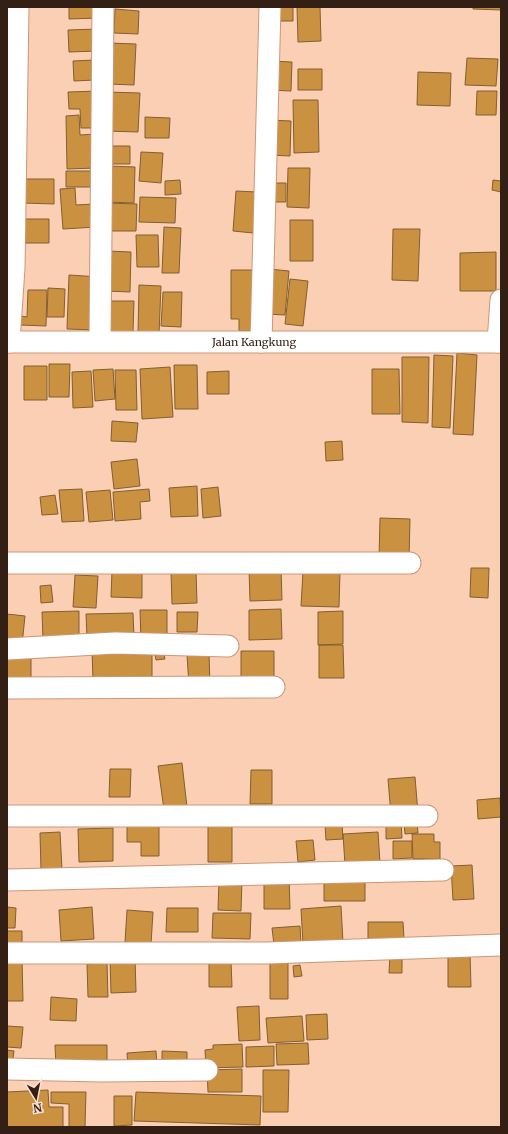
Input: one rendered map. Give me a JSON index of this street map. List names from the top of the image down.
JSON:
{
  "streets": {
    "street": ["Jalan Kangkung"]
  },
  "north": "bottom"
}
